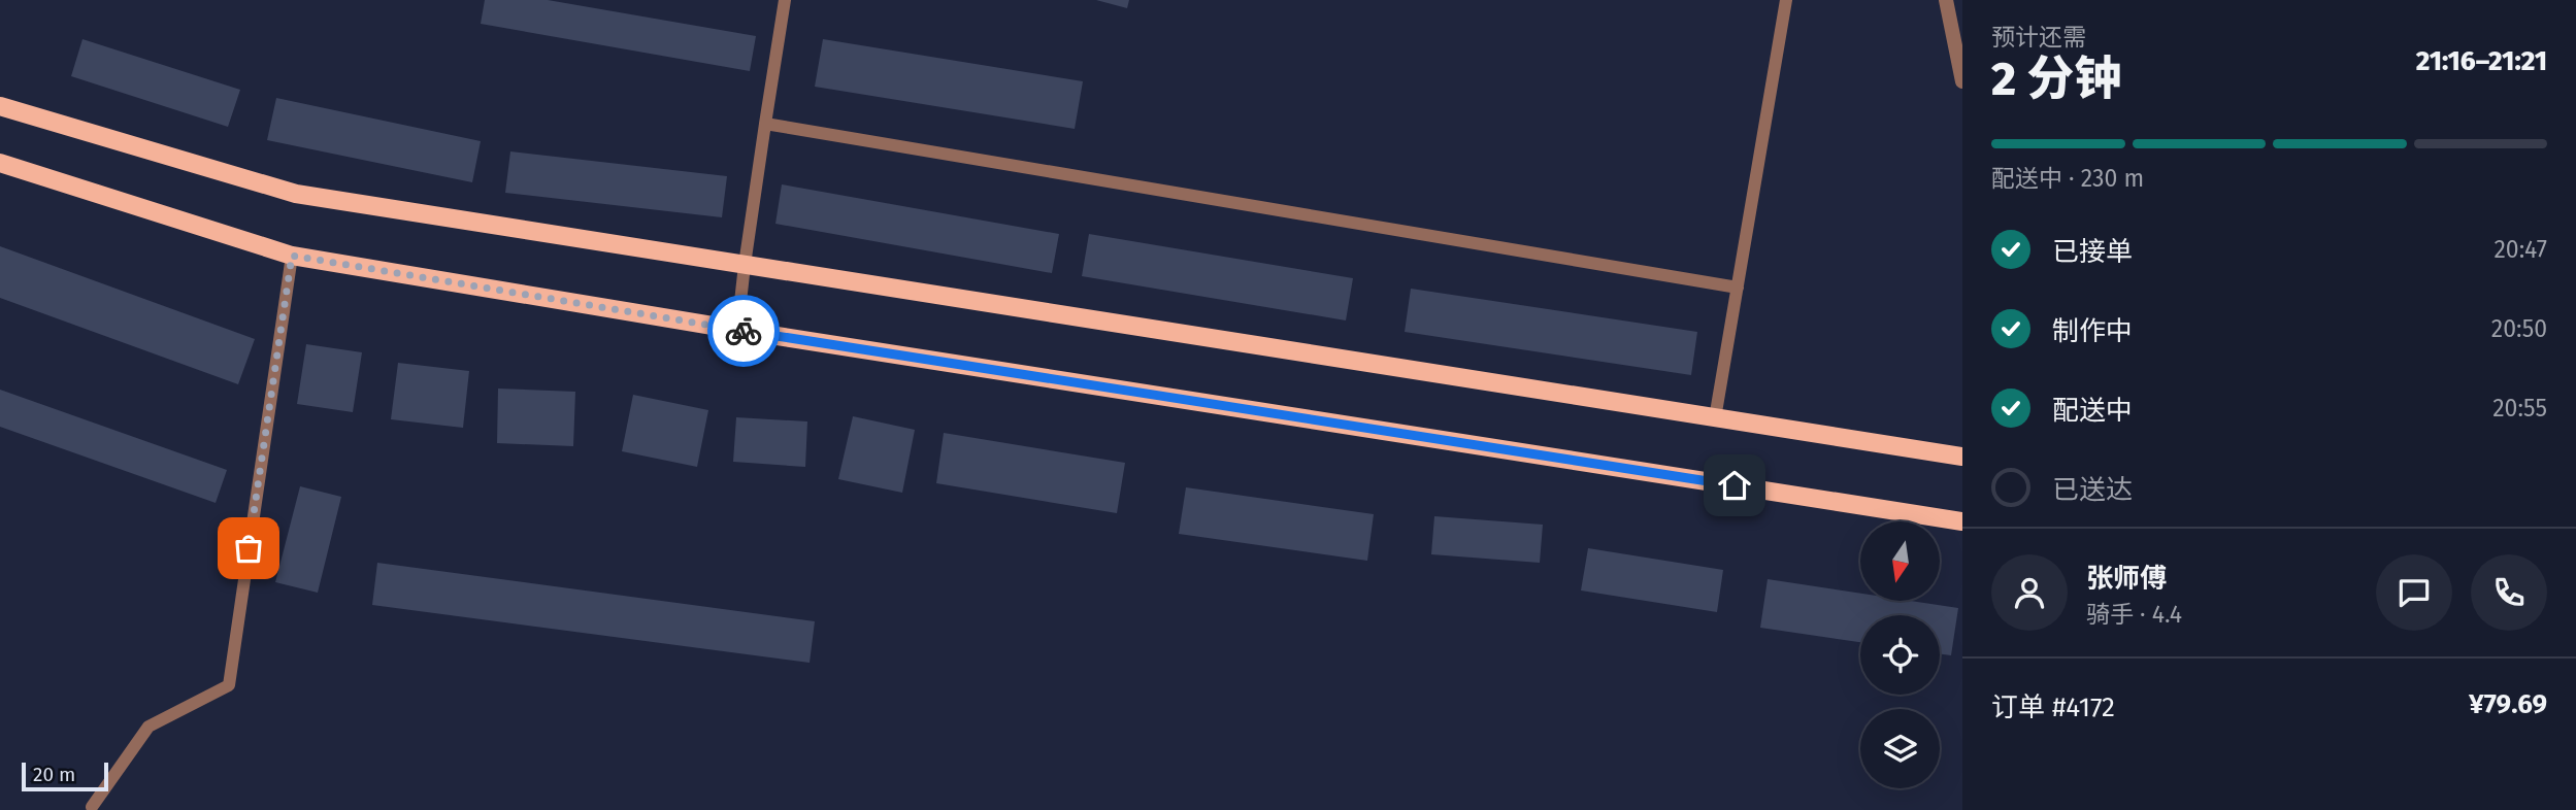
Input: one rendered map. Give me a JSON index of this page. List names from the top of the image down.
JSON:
{
  "scale_bar": "20 m",
  "north": "bottom",
  "page": {
    "heading": ["2 分钟", "预计还需", "21:16–21:21"],
    "panel": [
      "张师傅",
      "骑手 · 4.4",
      "订单 #4172",
      "¥79.69"
    ],
    "bar": "配送中 · 230 m",
    "list": [
      ["已接单", "20:47"],
      ["制作中", "20:50"],
      ["配送中", "20:55"],
      "已送达"
    ],
    "scale": "20 m"
  }
}
